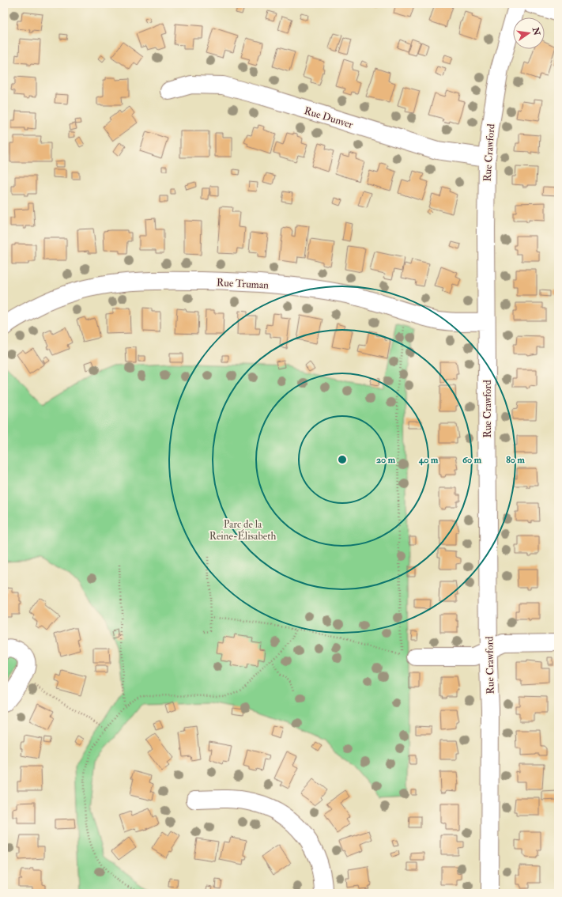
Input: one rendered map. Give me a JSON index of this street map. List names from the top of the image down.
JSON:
{
  "streets": {
    "street": ["Rue Dunver", "Rue Crawford", "Rue Truman"]
  },
  "crossings": [
    ["Rue Dunver", "Rue Crawford"],
    ["Rue Crawford", "Rue Truman"]
  ],
  "parks": ["Parc de la Reine-Élisabeth"],
  "north": "right",
  "rings": [
    "20 m",
    "40 m",
    "60 m",
    "80 m"
  ]
}
